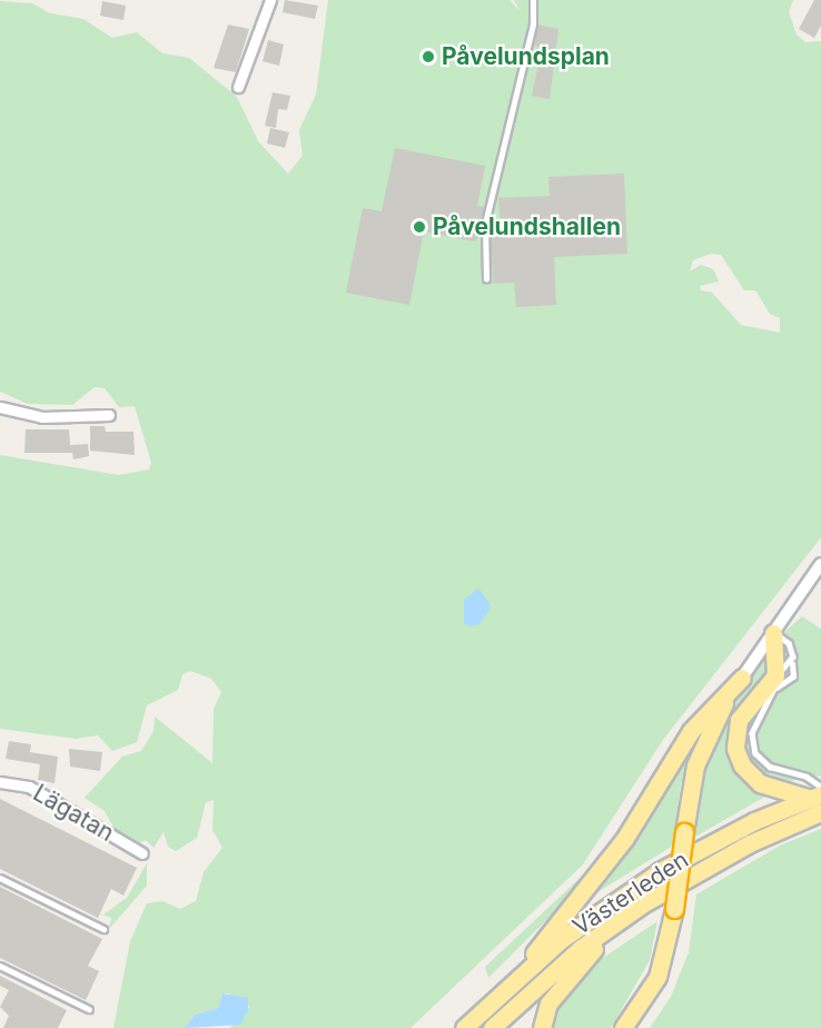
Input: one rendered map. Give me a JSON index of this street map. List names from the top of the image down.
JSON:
{
  "streets": {
    "highway": ["Västerleden"],
    "street": ["Lägatan"]
  },
  "places": ["Påvelundsplan", "Påvelundshallen"]
}
